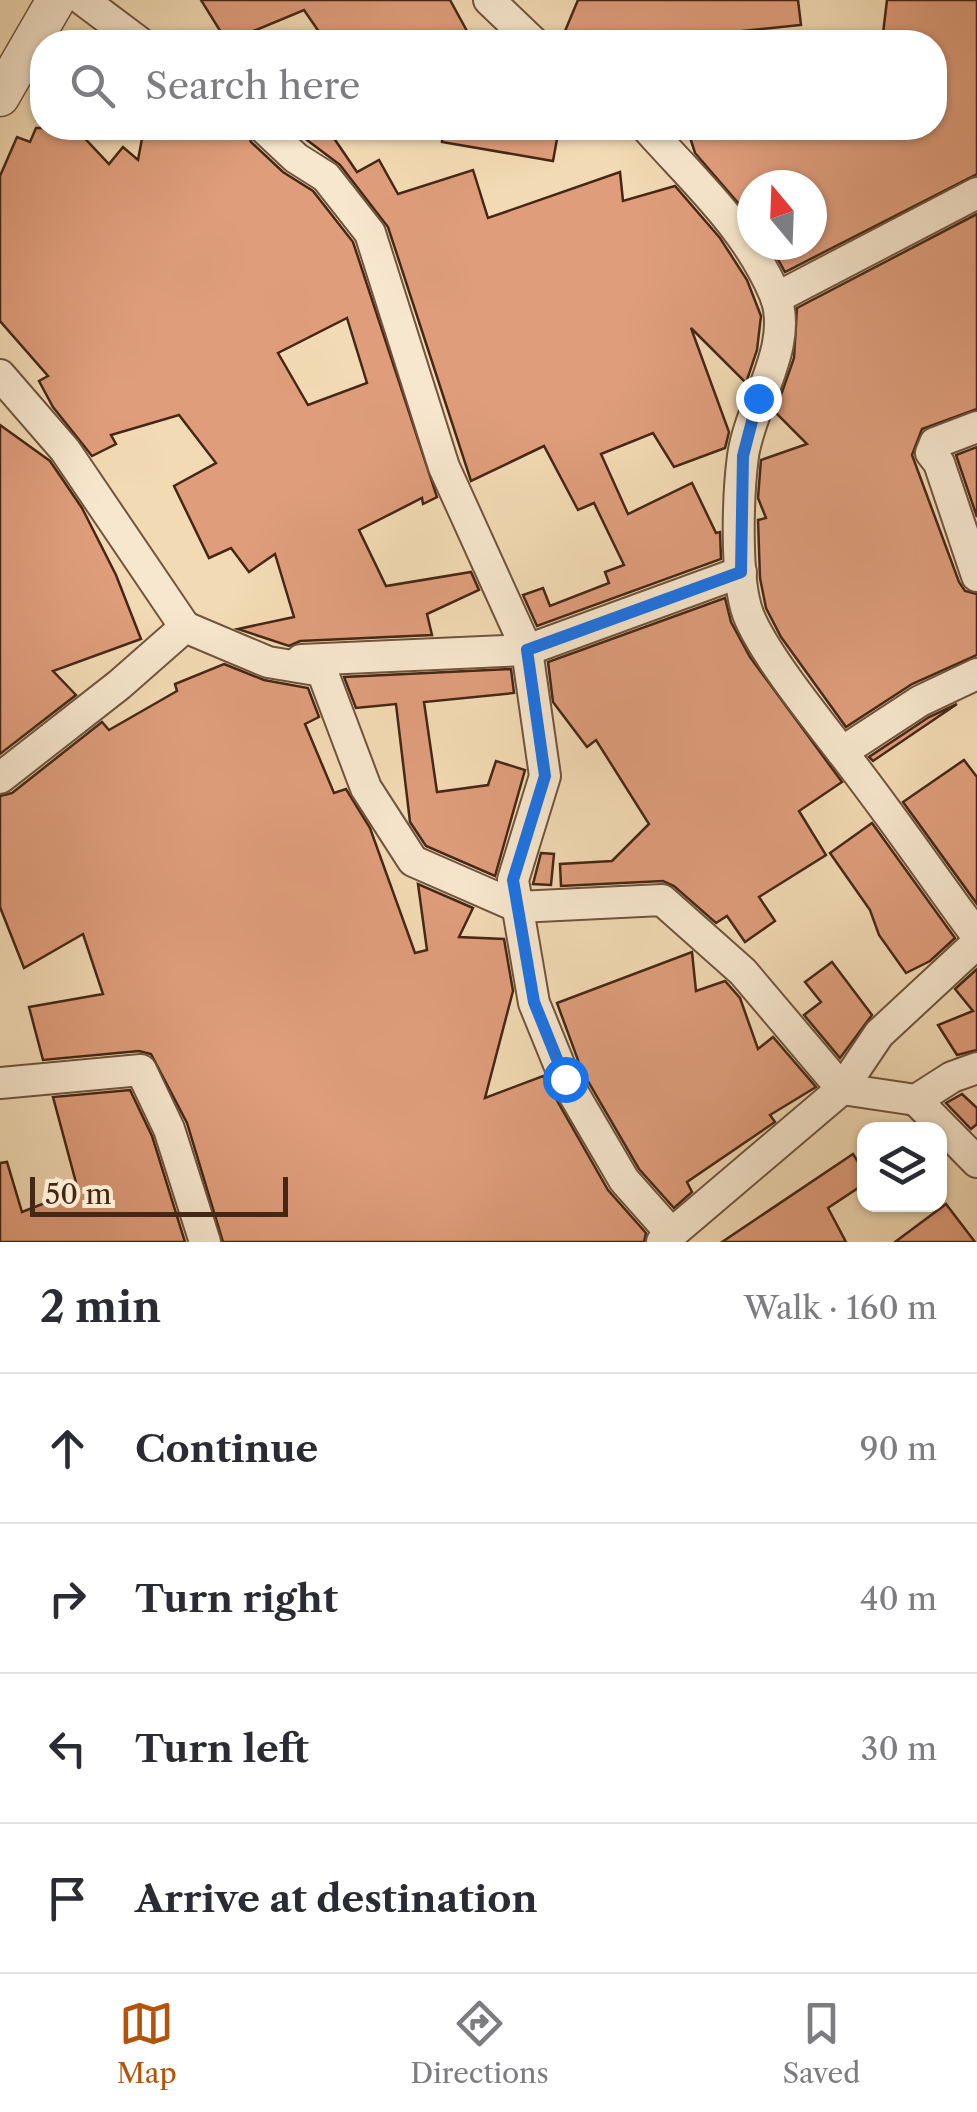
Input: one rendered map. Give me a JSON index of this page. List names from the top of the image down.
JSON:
{
  "scale_bar": "50 m",
  "north": "top",
  "page": {
    "search": "Search here",
    "scale": "50 m",
    "heading": ["2 min", "Walk · 160 m"],
    "list": [
      ["Continue", "90 m"],
      ["Turn right", "40 m"],
      ["Turn left", "30 m"],
      "Arrive at destination"
    ],
    "nav": ["Map", "Directions", "Saved"]
  }
}
